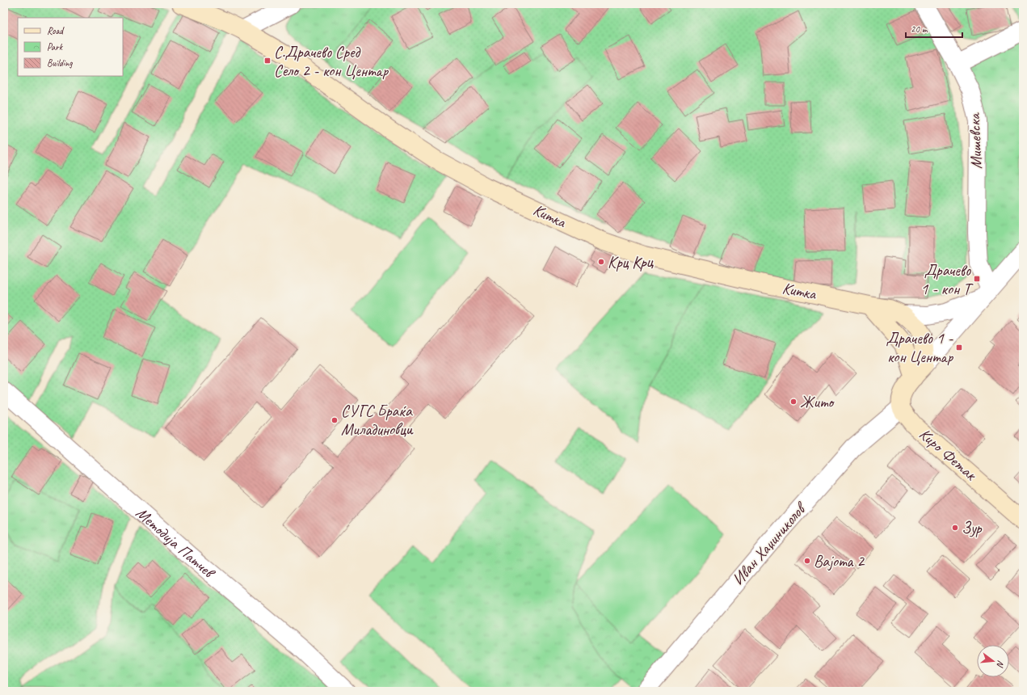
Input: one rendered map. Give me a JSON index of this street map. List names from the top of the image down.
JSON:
{
  "streets": {
    "main road": ["Китка", "Киро Фетак"],
    "street": ["Мишевска", "Методија Патчев", "Иван Хаџиниколов"]
  },
  "crossings": [
    ["Киро Фетак", "Иван Хаџиниколов"]
  ],
  "places": {
    "transit": ["С.Драчево Сред Село 2 - кон Центар", "Драчево 1 - кон T", "Драчево 1 - кон Центар"],
    "other": [
      "Крц Крц",
      "Жито",
      "СУГС Браќа Миладиновци",
      "Зур",
      "Вајота 2"
    ]
  },
  "legend": ["Road", "Park", "Building"],
  "scale_bar": "20 m",
  "north": "right"
}
